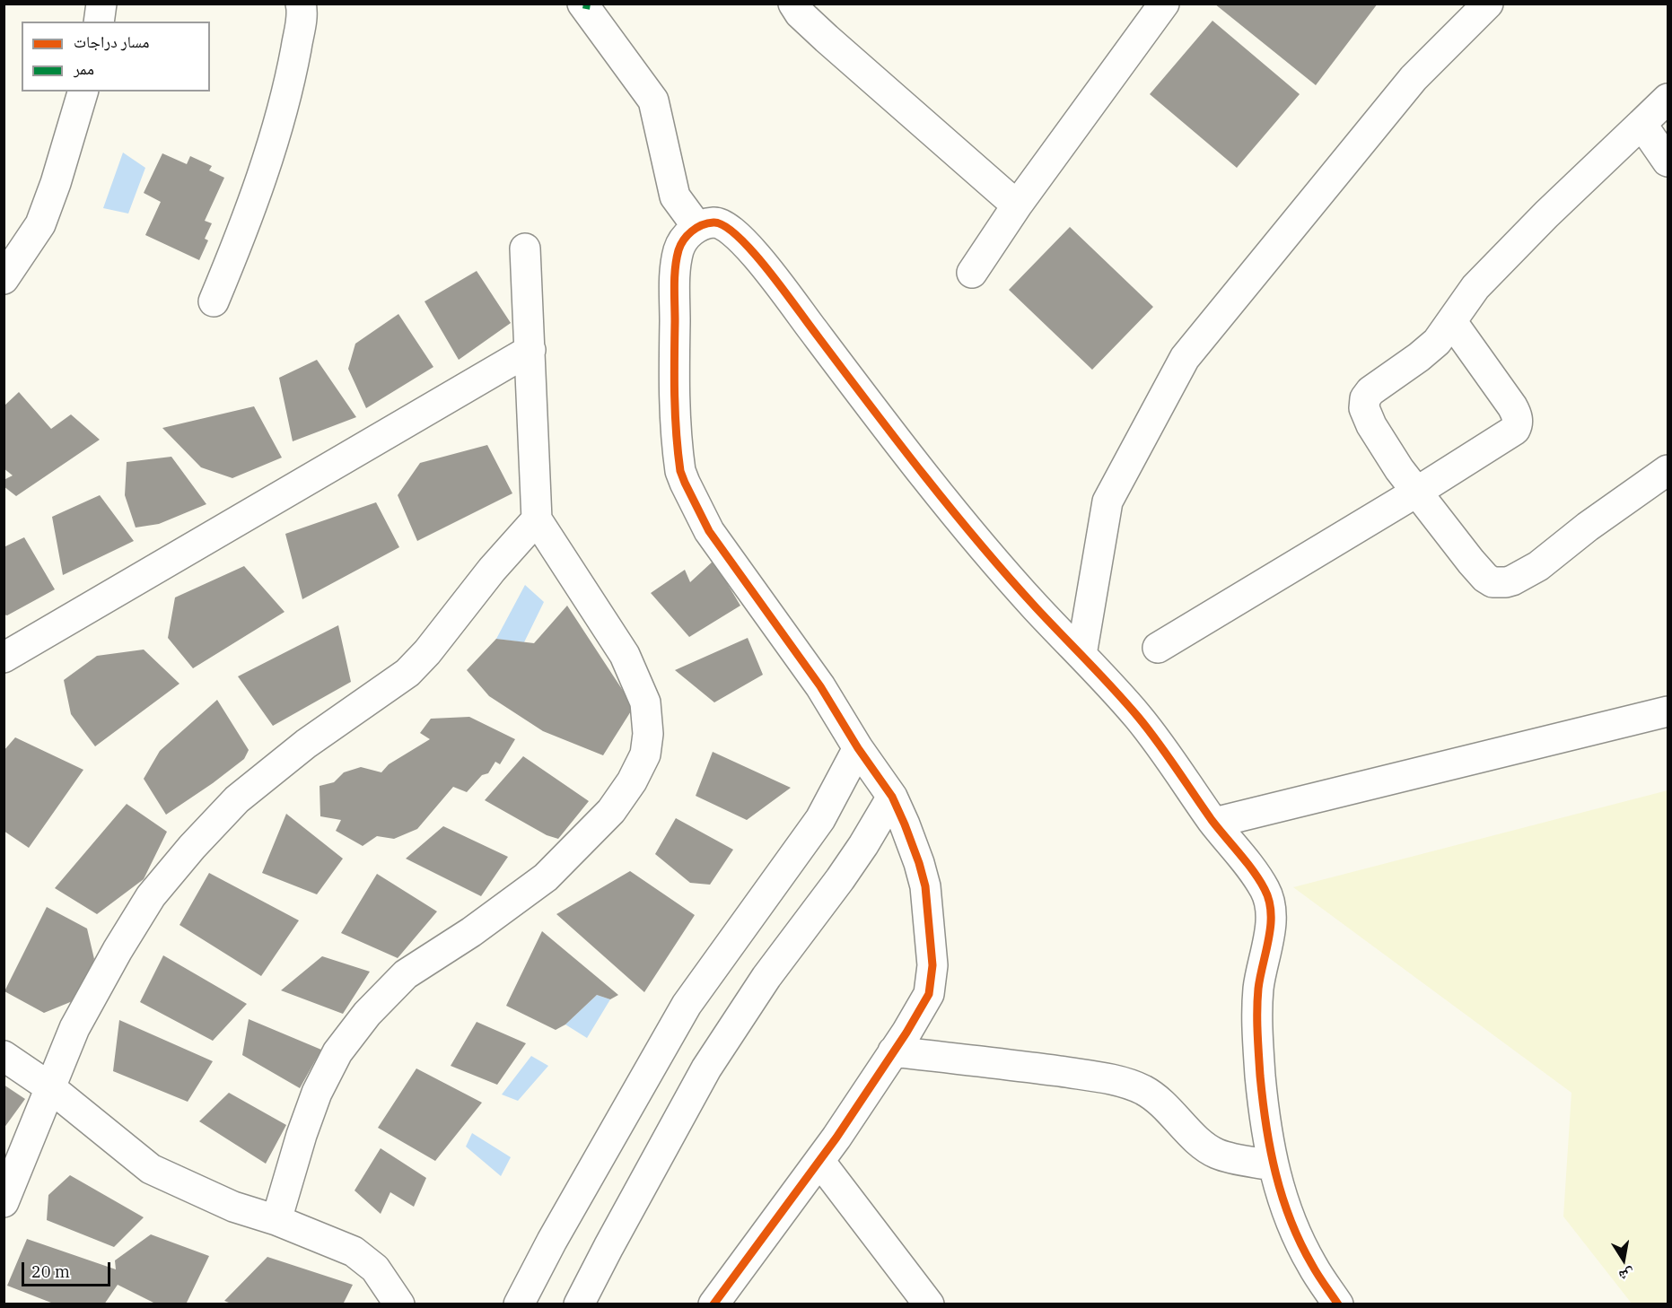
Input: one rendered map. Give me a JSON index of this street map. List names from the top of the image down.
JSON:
{
  "legend": ["مسار دراجات", "ممر"],
  "scale_bar": "20 m",
  "north": "bottom"
}
